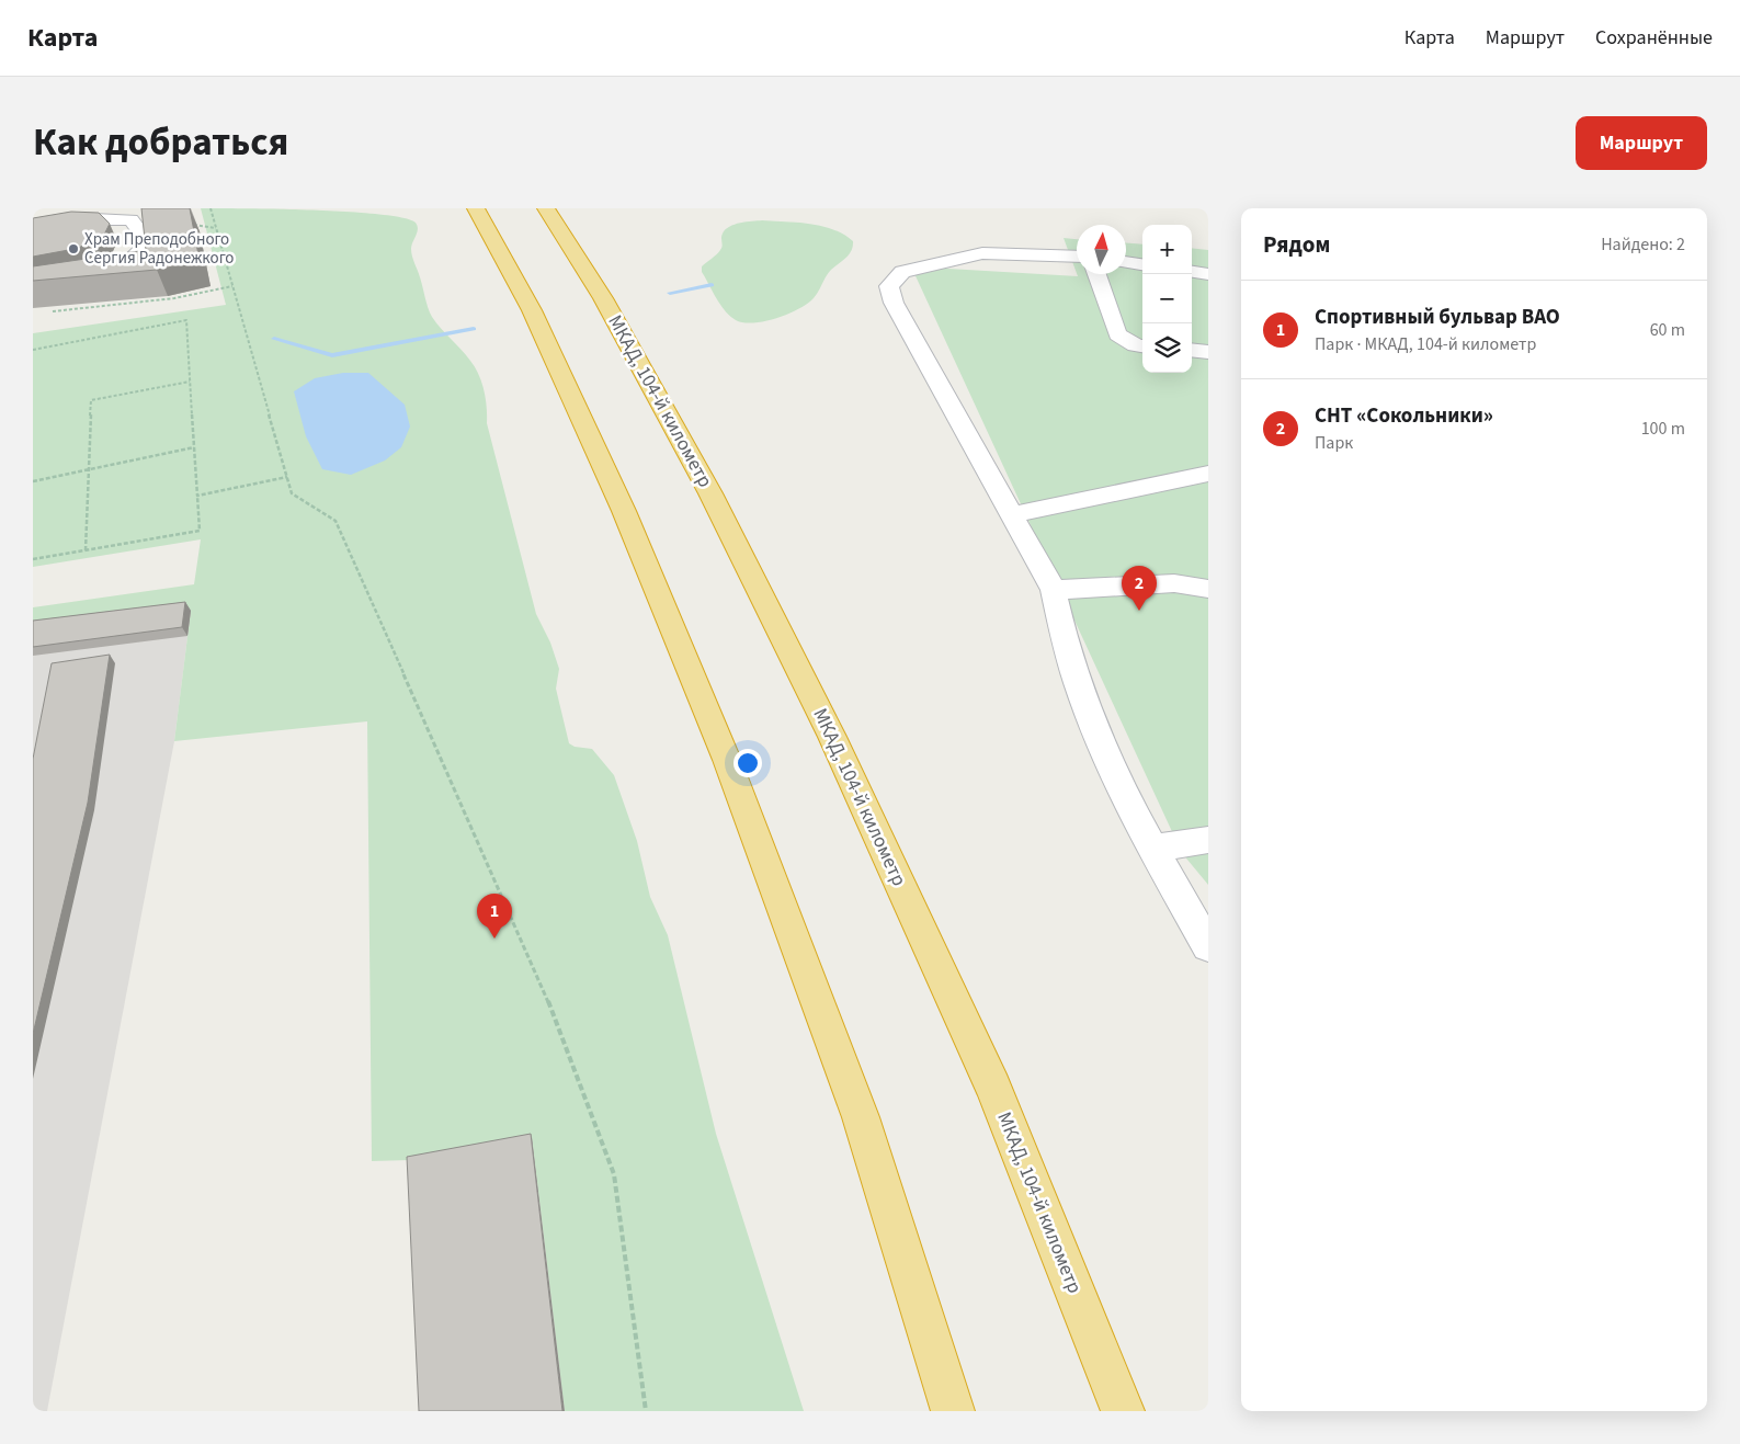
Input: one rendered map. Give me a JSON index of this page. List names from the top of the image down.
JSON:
{
  "streets": {
    "highway": ["МКАД, 104-й километр"]
  },
  "places": ["Храм Преподобного Сергия Радонежкого"],
  "north": "top",
  "page": {
    "header": "Карта",
    "nav": ["Карта", "Маршрут", "Сохранённые"],
    "title": "Как добраться",
    "buttons": "Маршрут",
    "heading": ["Рядом", "Найдено: 2"],
    "map_buttons": ["+", "−"],
    "list": [
      {
        "mark": "1",
        "name": "Спортивный бульвар ВАО",
        "note": "Парк · МКАД, 104-й километр",
        "value": "60 m"
      },
      {
        "mark": "2",
        "name": "СНТ «Сокольники»",
        "note": "Парк",
        "value": "100 m"
      }
    ],
    "pins": ["2", "1"]
  }
}
